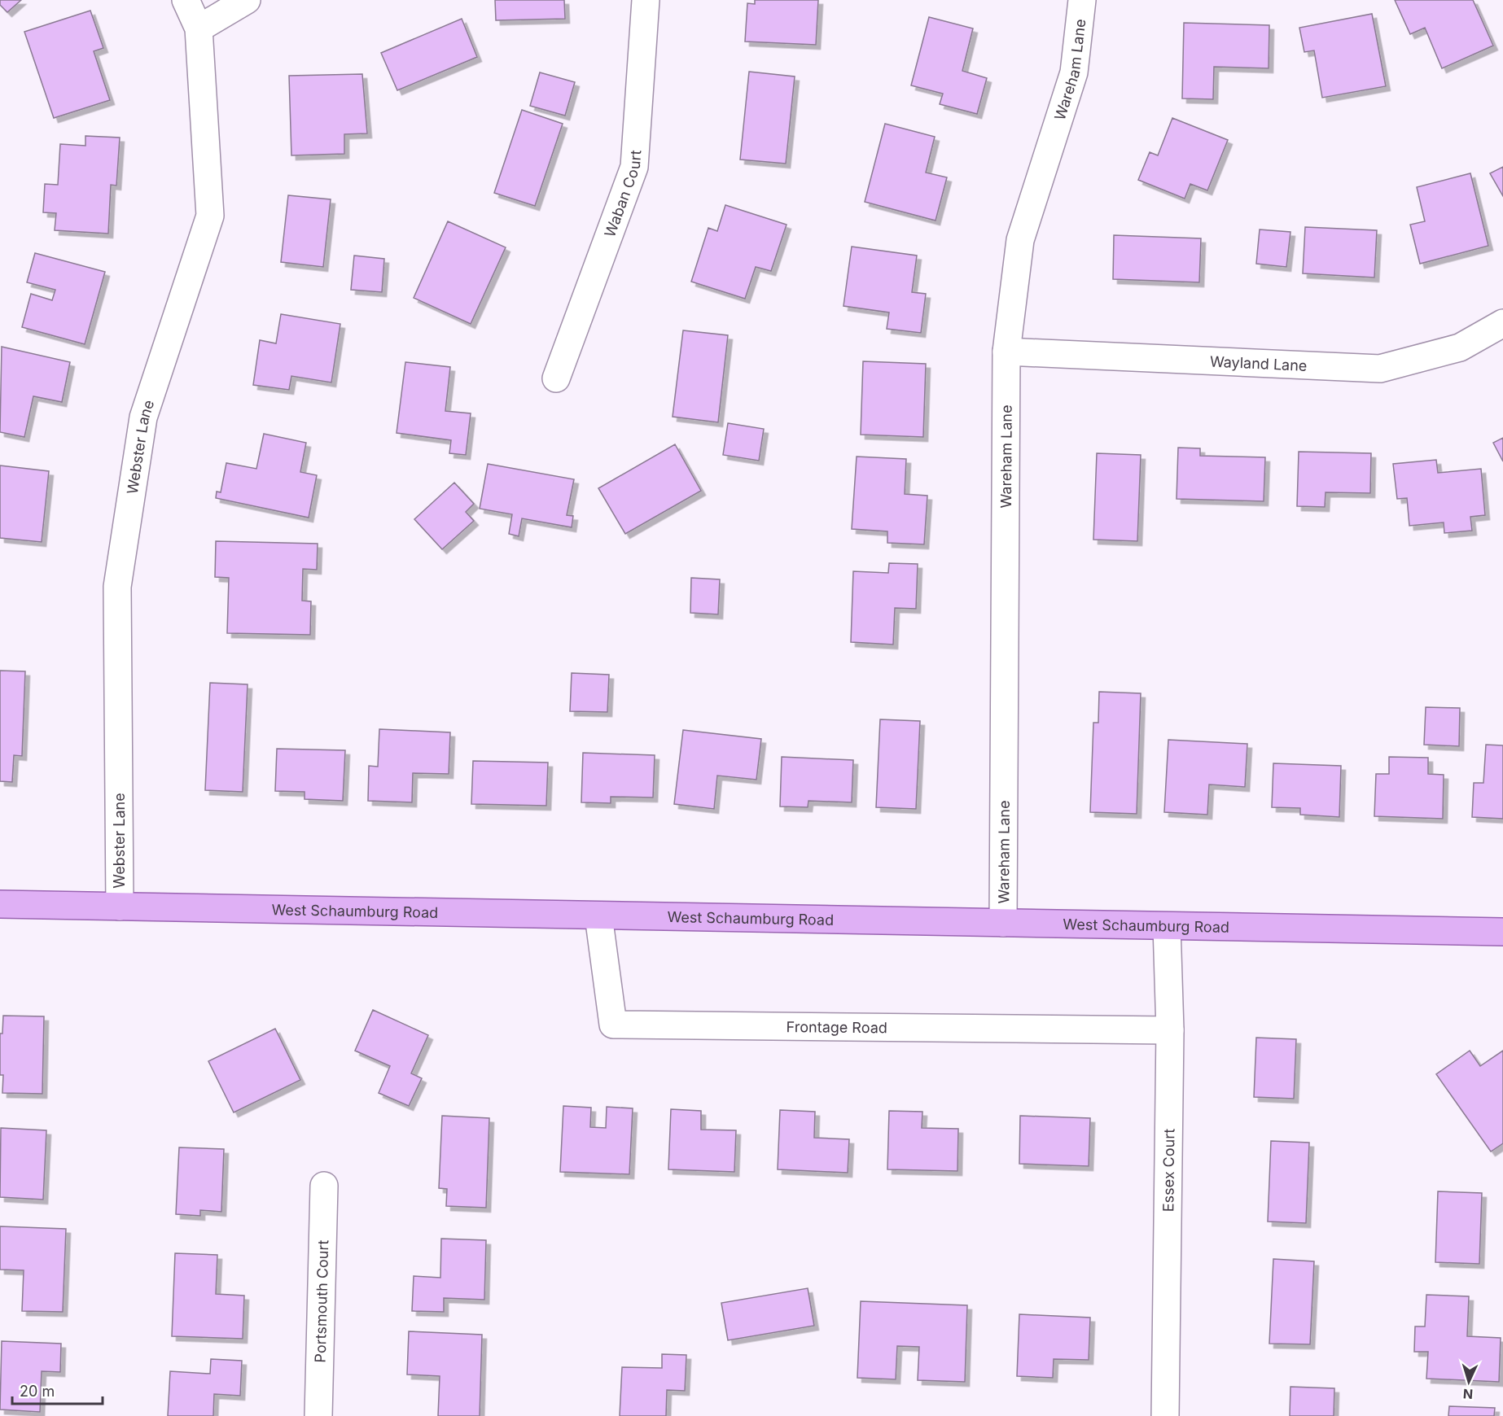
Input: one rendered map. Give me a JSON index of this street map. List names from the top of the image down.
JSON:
{
  "streets": {
    "main road": ["West Schaumburg Road"],
    "street": [
      "Wareham Lane",
      "Waban Court",
      "Wayland Lane",
      "Webster Lane",
      "Frontage Road",
      "Essex Court",
      "Portsmouth Court"
    ]
  },
  "crossings": [
    ["Wareham Lane", "Wayland Lane"],
    ["Wareham Lane", "West Schaumburg Road"],
    ["Webster Lane", "West Schaumburg Road"],
    ["West Schaumburg Road", "Frontage Road"],
    ["West Schaumburg Road", "Essex Court"],
    ["Frontage Road", "Essex Court"]
  ],
  "scale_bar": "20 m",
  "north": "bottom"
}
